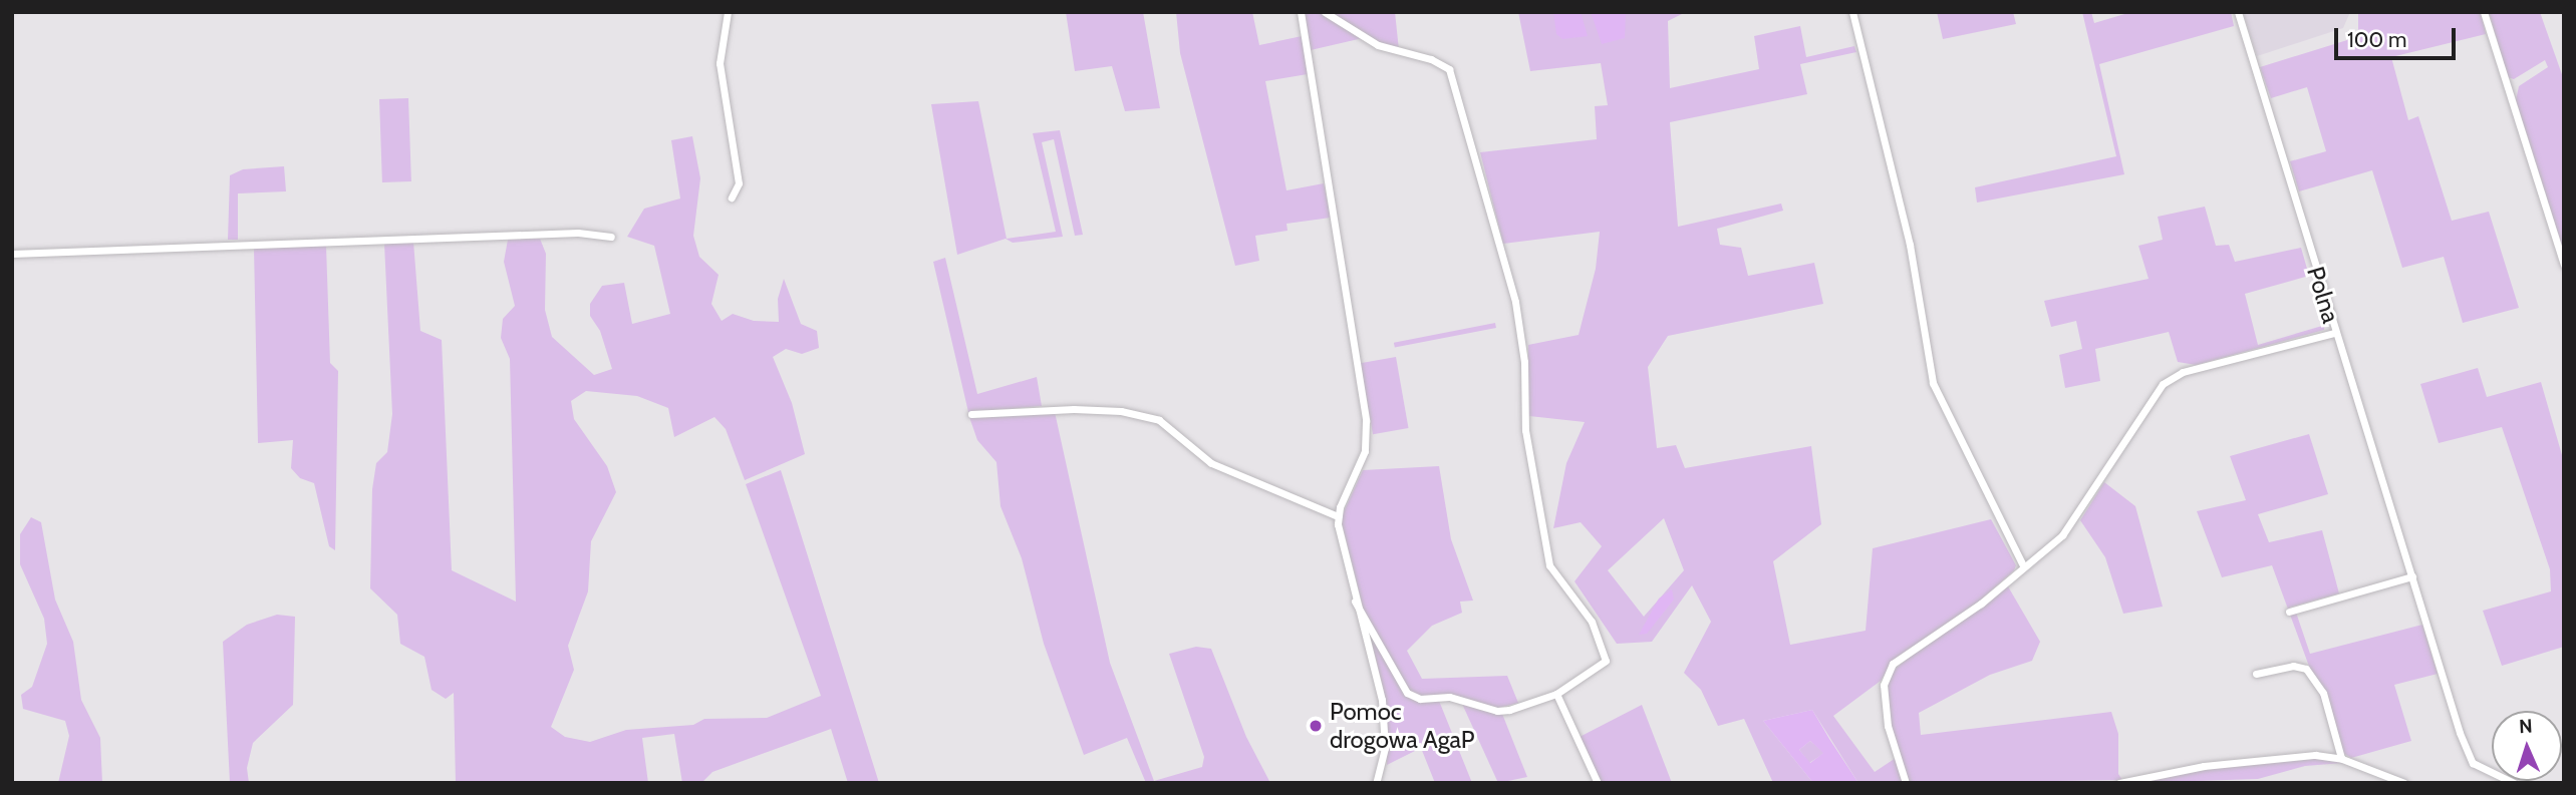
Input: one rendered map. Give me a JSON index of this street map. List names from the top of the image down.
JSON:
{
  "streets": {
    "street": ["Polna"]
  },
  "places": ["Pomoc drogowa AgaP"],
  "scale_bar": "100 m",
  "north": "top"
}
